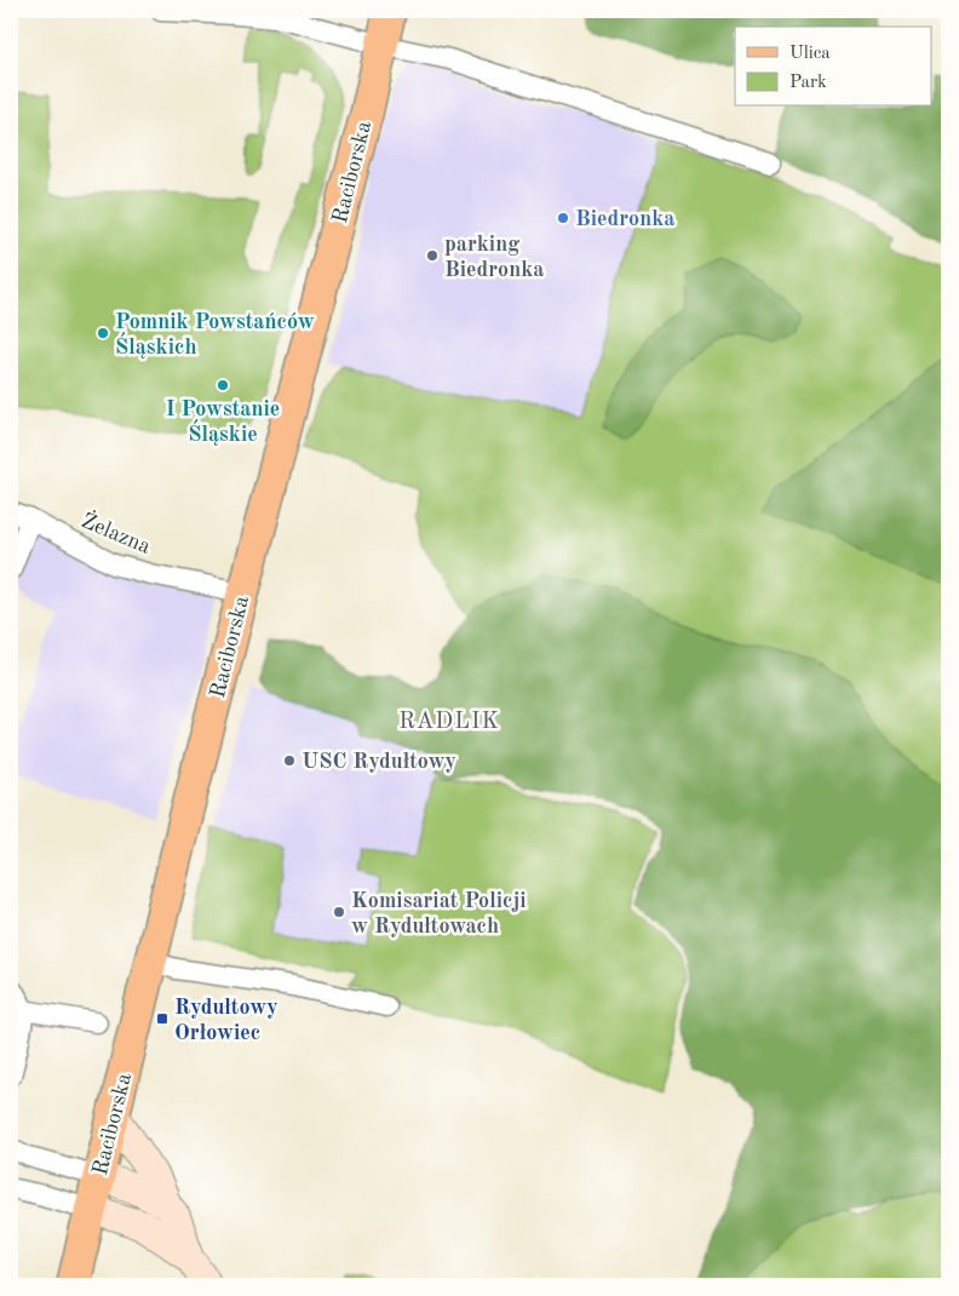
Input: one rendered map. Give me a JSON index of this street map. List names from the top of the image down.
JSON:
{
  "streets": {
    "main road": ["Raciborska"],
    "street": ["Żelazna"]
  },
  "crossings": [
    ["Raciborska", "Żelazna"]
  ],
  "districts": ["RADLIK"],
  "places": {
    "other": [
      "Biedronka",
      "parking Biedronka",
      "Pomnik Powstańców Śląskich",
      "I Powstanie Śląskie",
      "USC Rydułtowy",
      "Komisariat Policji w Rydułtowach"
    ],
    "transit": ["Rydułtowy Orłowiec"]
  },
  "legend": ["Ulica", "Park"]
}
